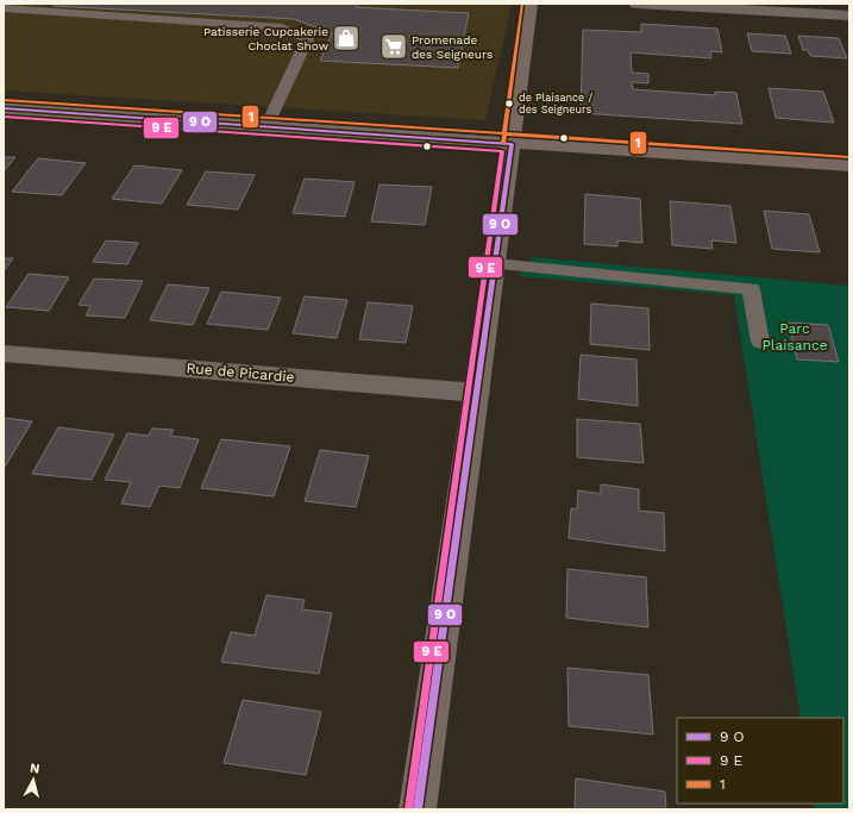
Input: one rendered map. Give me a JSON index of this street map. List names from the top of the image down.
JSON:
{
  "streets": {
    "street": ["Rue de Picardie"]
  },
  "parks": ["Parc Plaisance"],
  "places": {
    "shop": ["Patisserie Cupcakerie Choclat Show"],
    "supermarket": ["Promenade des Seigneurs"],
    "other": ["de Plaisance / des Seigneurs"]
  },
  "lines": ["transit line 1"],
  "legend": ["9 O", "9 E", "1"],
  "north": "top"
}
